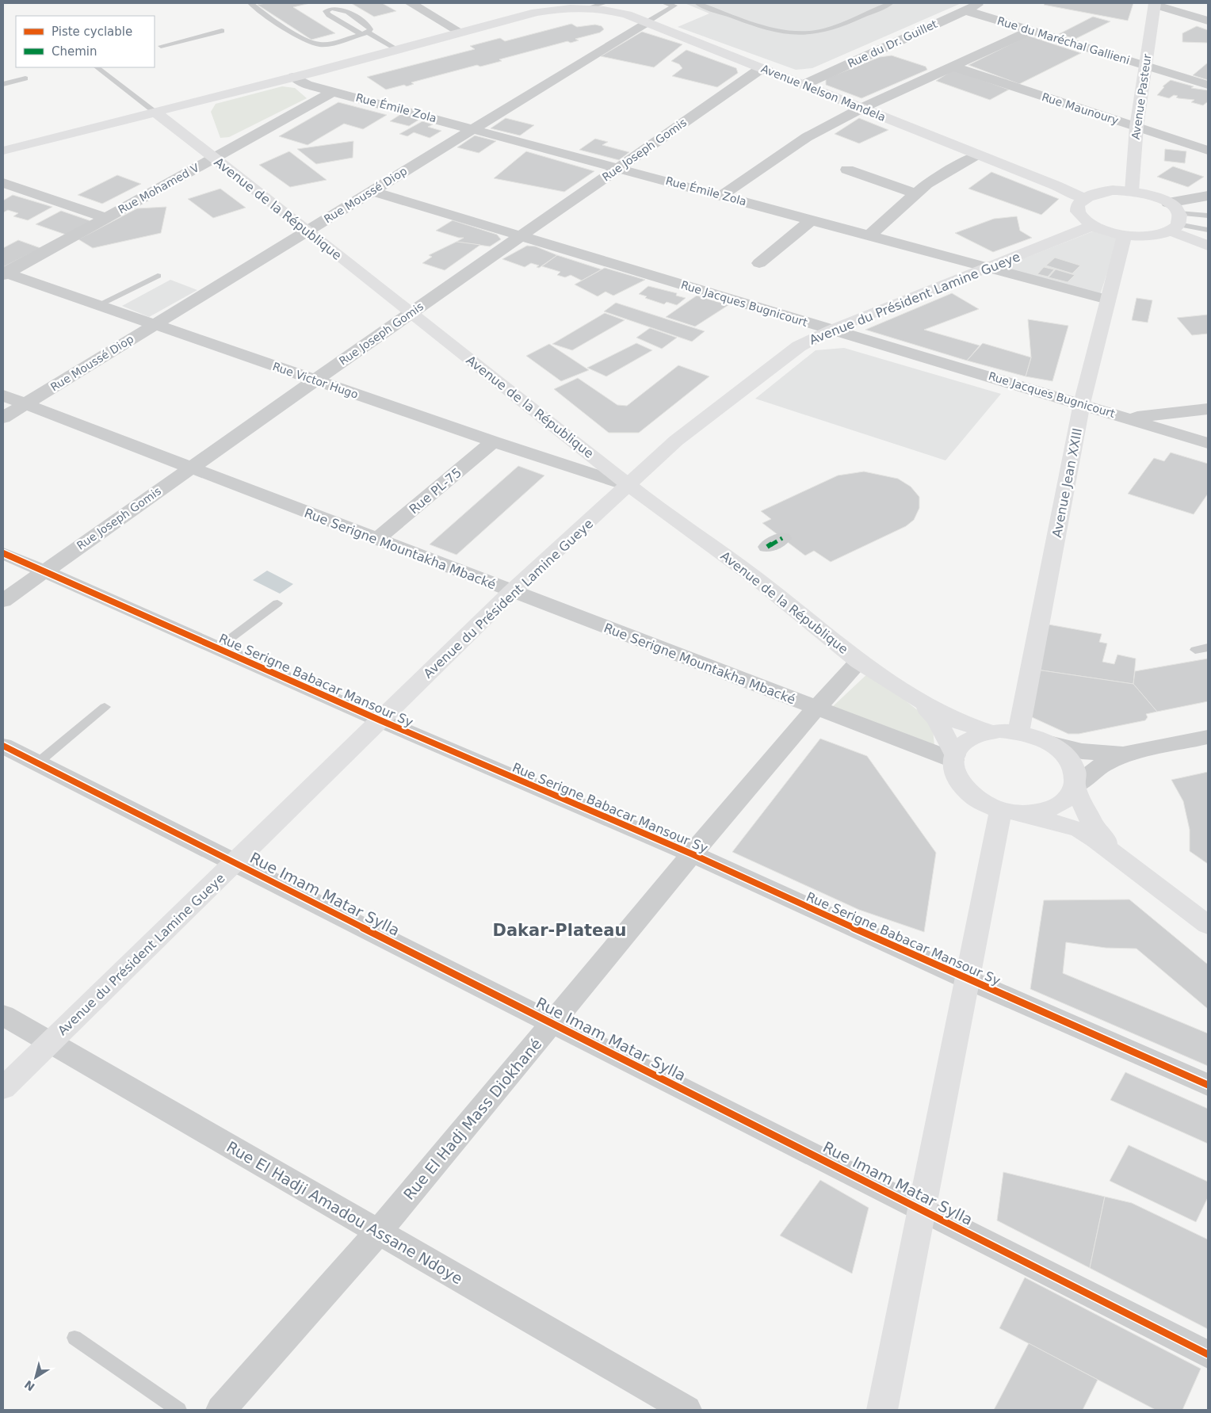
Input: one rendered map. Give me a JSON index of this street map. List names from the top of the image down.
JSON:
{
  "streets": {
    "street": [
      "Rue du Maréchal Gallieni",
      "Rue du Dr. Guillet",
      "Avenue Nelson Mandela",
      "Avenue Pasteur",
      "Rue Émile Zola",
      "Rue Maunoury",
      "Rue Joseph Gomis",
      "Rue Mohamed V",
      "Rue Moussé Diop",
      "Avenue de la République",
      "Avenue du Président Lamine Gueye",
      "Rue Jacques Bugnicourt",
      "Rue Victor Hugo",
      "Avenue Jean XXIII",
      "Rue PL-75",
      "Rue Serigne Mountakha Mbacké",
      "Rue Serigne Babacar Mansour Sy",
      "Rue Imam Matar Sylla",
      "Rue El Hadj Mass Diokhané",
      "Rue El Hadji Amadou Assane Ndoye"
    ]
  },
  "crossings": [
    ["Rue du Maréchal Gallieni", "Rue du Dr. Guillet"],
    ["Rue du Maréchal Gallieni", "Avenue Pasteur"],
    ["Rue du Dr. Guillet", "Avenue Nelson Mandela"],
    ["Avenue Nelson Mandela", "Rue Émile Zola"],
    ["Avenue Nelson Mandela", "Rue Joseph Gomis"],
    ["Avenue Nelson Mandela", "Rue Moussé Diop"],
    ["Avenue Nelson Mandela", "Avenue de la République"],
    ["Avenue Pasteur", "Rue Maunoury"],
    ["Rue Émile Zola", "Rue Joseph Gomis"],
    ["Rue Émile Zola", "Rue Mohamed V"],
    ["Rue Émile Zola", "Rue Moussé Diop"],
    ["Rue Émile Zola", "Avenue du Président Lamine Gueye"],
    ["Rue Émile Zola", "Avenue Jean XXIII"],
    ["Rue Joseph Gomis", "Avenue de la République"],
    ["Rue Joseph Gomis", "Rue Jacques Bugnicourt"],
    ["Rue Joseph Gomis", "Rue Victor Hugo"],
    ["Rue Joseph Gomis", "Rue Serigne Mountakha Mbacké"],
    ["Rue Joseph Gomis", "Rue Serigne Babacar Mansour Sy"],
    ["Rue Mohamed V", "Avenue de la République"],
    ["Rue Mohamed V", "Rue Victor Hugo"],
    ["Rue Moussé Diop", "Avenue de la République"],
    ["Rue Moussé Diop", "Rue Jacques Bugnicourt"],
    ["Rue Moussé Diop", "Rue Victor Hugo"],
    ["Rue Moussé Diop", "Rue Serigne Mountakha Mbacké"],
    ["Avenue de la République", "Avenue du Président Lamine Gueye"],
    ["Avenue de la République", "Rue Victor Hugo"],
    ["Avenue de la République", "Avenue Jean XXIII"],
    ["Avenue de la République", "Rue Serigne Mountakha Mbacké"],
    ["Avenue de la République", "Rue El Hadj Mass Diokhané"],
    ["Avenue du Président Lamine Gueye", "Rue Jacques Bugnicourt"],
    ["Avenue du Président Lamine Gueye", "Rue Victor Hugo"],
    ["Avenue du Président Lamine Gueye", "Rue Serigne Mountakha Mbacké"],
    ["Avenue du Président Lamine Gueye", "Rue Serigne Babacar Mansour Sy"],
    ["Avenue du Président Lamine Gueye", "Rue Imam Matar Sylla"],
    ["Avenue du Président Lamine Gueye", "Rue El Hadji Amadou Assane Ndoye"],
    ["Rue Jacques Bugnicourt", "Avenue Jean XXIII"],
    ["Rue Victor Hugo", "Rue PL-75"],
    ["Avenue Jean XXIII", "Rue Serigne Mountakha Mbacké"],
    ["Rue PL-75", "Rue Serigne Mountakha Mbacké"],
    ["Rue Serigne Mountakha Mbacké", "Rue El Hadj Mass Diokhané"],
    ["Rue Serigne Babacar Mansour Sy", "Rue El Hadj Mass Diokhané"],
    ["Rue Imam Matar Sylla", "Rue El Hadj Mass Diokhané"],
    ["Rue El Hadj Mass Diokhané", "Rue El Hadji Amadou Assane Ndoye"]
  ],
  "districts": ["Dakar-Plateau"],
  "legend": ["Piste cyclable", "Chemin"],
  "north": "bottom left"
}
